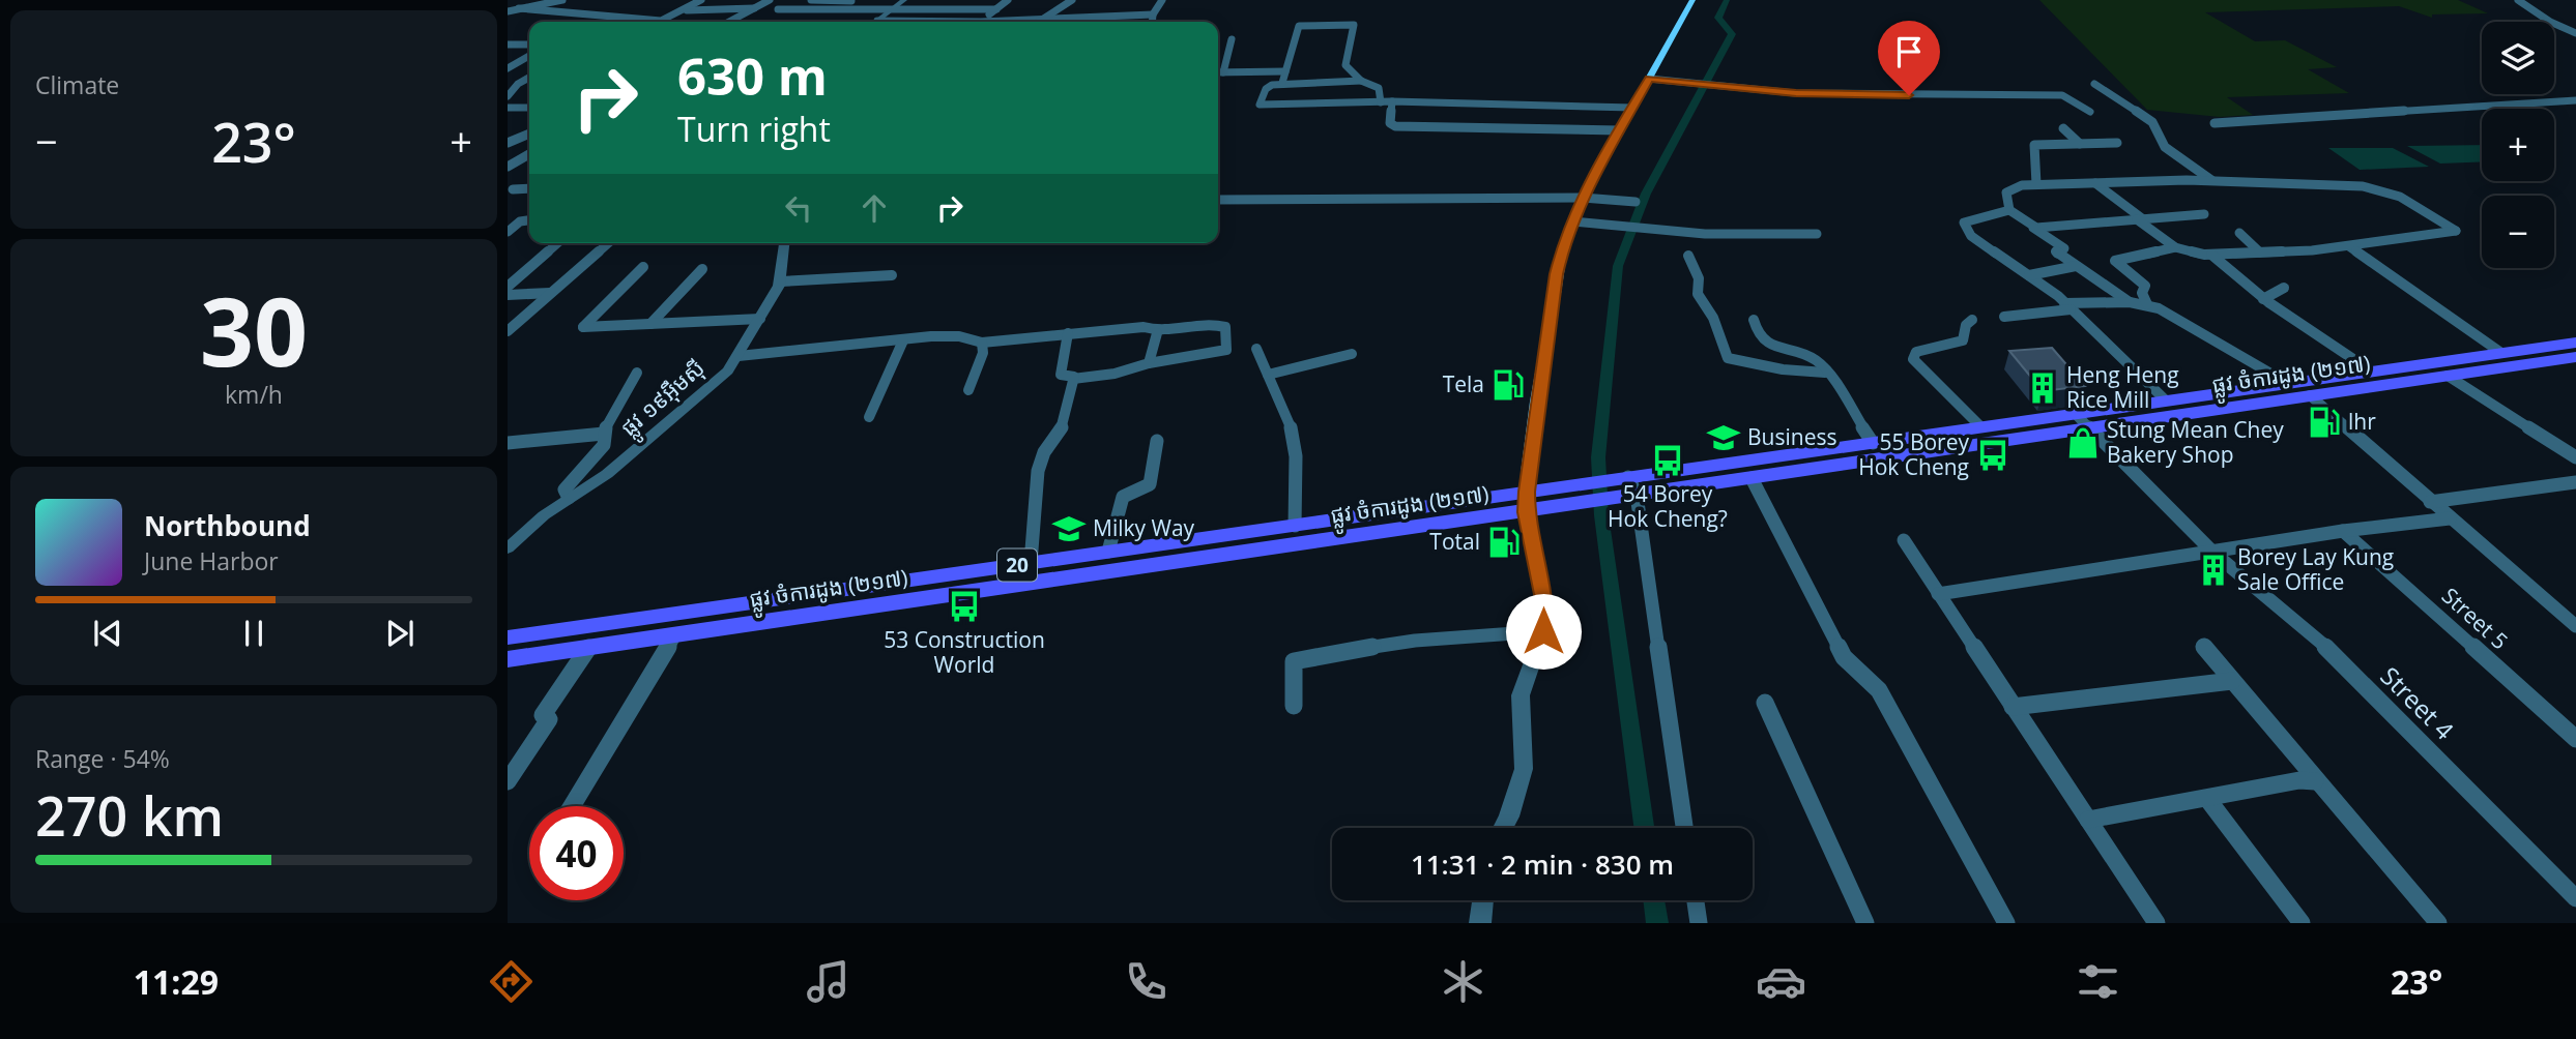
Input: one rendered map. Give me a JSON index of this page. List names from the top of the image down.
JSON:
{
  "streets": {
    "main road": ["ផ្លូវ ចំការដូង (២១៧)", "20"],
    "street": ["ផ្លូវ ១៩អ៊ឹមស៊ី", "Street 5", "Street 4"]
  },
  "crossings": [
    ["ផ្លូវ ចំការដូង (២១៧)", "Street 4"]
  ],
  "places": {
    "fuel station": ["Tela", "lhr", "Total"],
    "building": ["Heng Heng Rice Mill", "Borey Lay Kung Sale Office"],
    "school or university": ["Business", "Milky Way"],
    "shop": ["Stung Mean Chey Bakery Shop"],
    "bus stop": ["55 Borey Hok Cheng", "54 Borey Hok Cheng?", "53 Construction World"]
  },
  "page": {
    "tile": [
      "Climate",
      ["30", "km/h"],
      ["Range · 54%", "270 km"]
    ],
    "map_buttons": ["+", "−"],
    "turn": ["630 m", "Turn right"],
    "heat": ["−", "23°", "+"],
    "song": ["Northbound", "June Harbor"],
    "limit": "40",
    "trip": "11:31 · 2 min · 830 m",
    "tabs": ["11:29", "23°"]
  }
}
